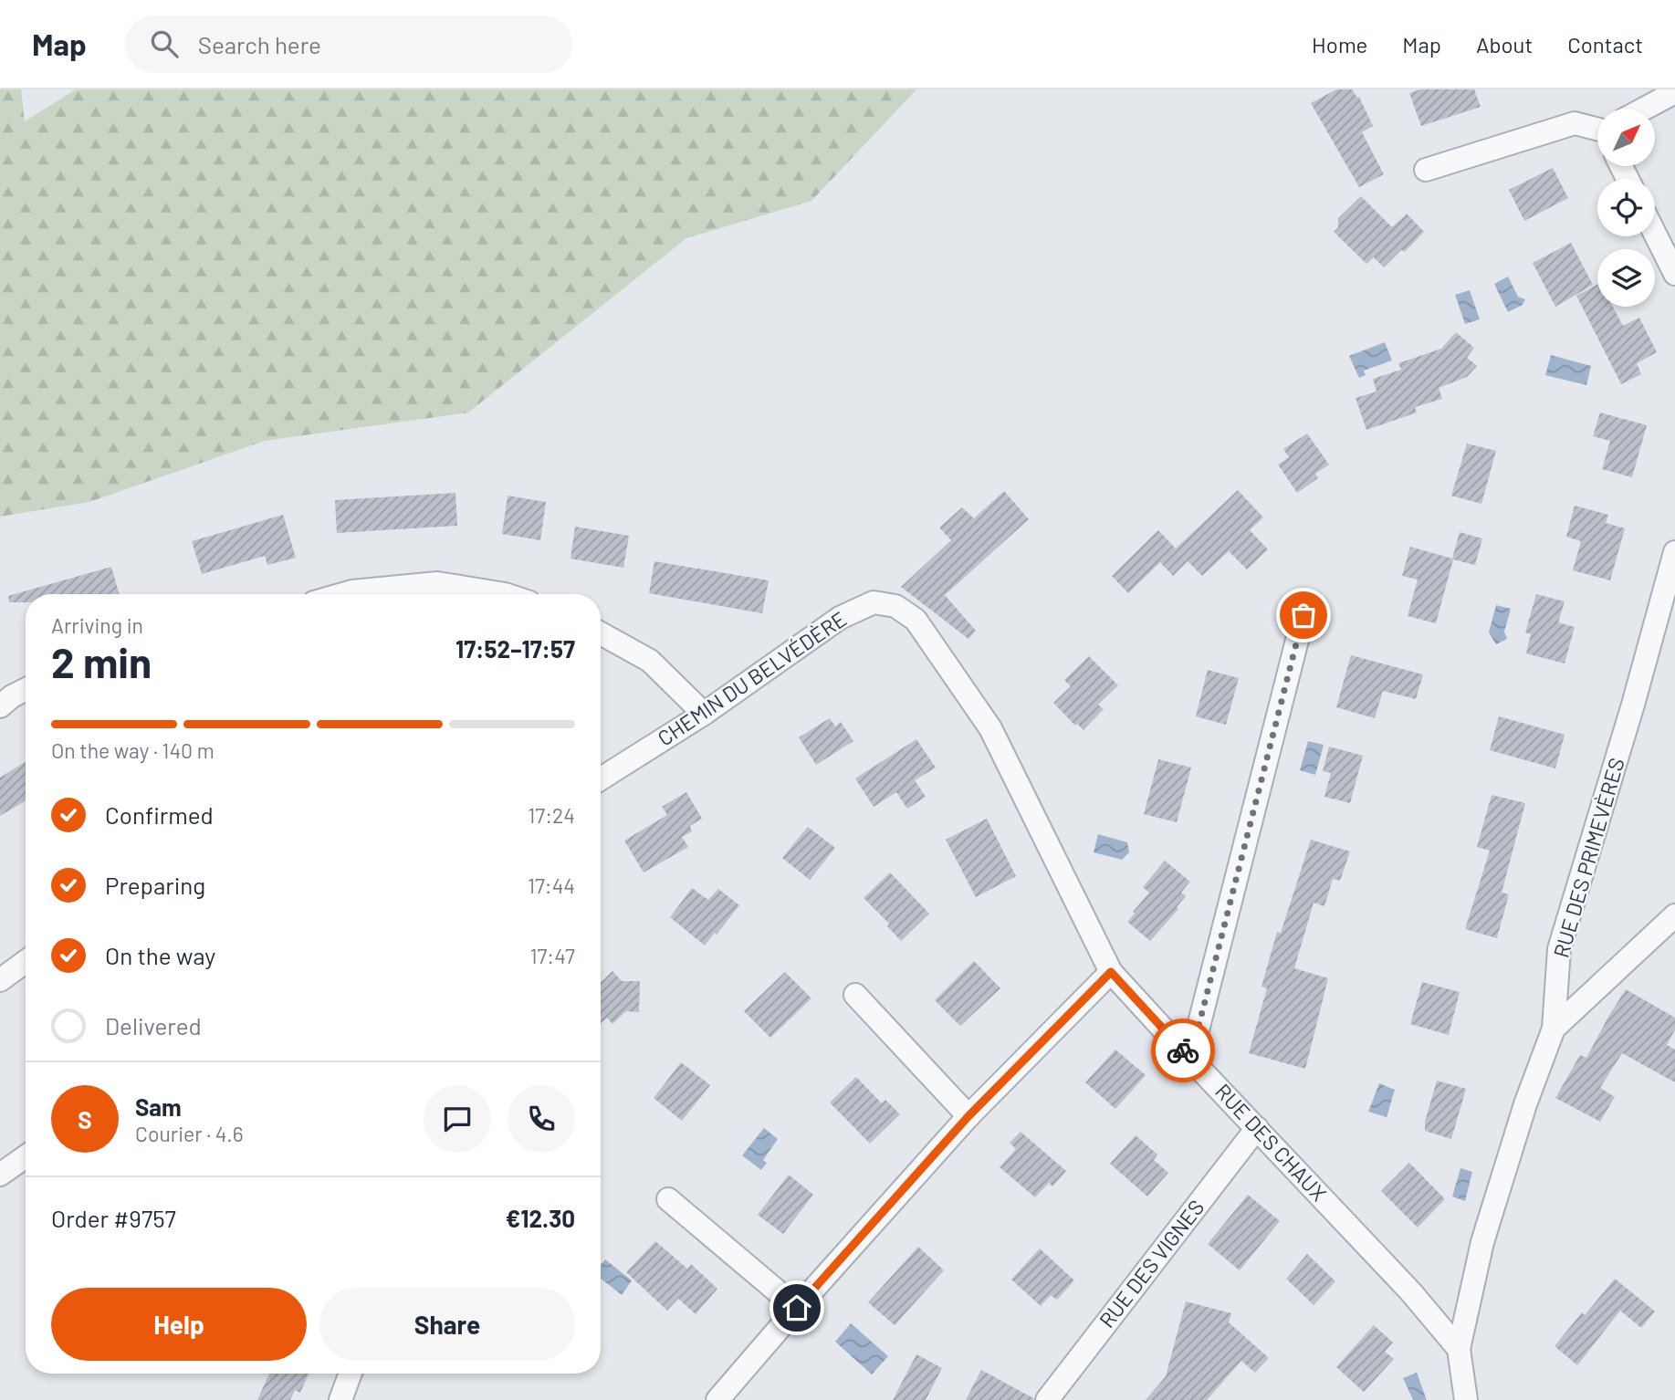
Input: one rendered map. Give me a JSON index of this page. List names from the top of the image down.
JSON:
{
  "streets": {
    "street": [
      "CHEMIN DU BELVÉDÈRE",
      "RUE DES PRIMEVÈRES",
      "RUE DES CHAUX",
      "RUE DES VIGNES"
    ]
  },
  "crossings": [
    ["CHEMIN DU BELVÉDÈRE", "RUE DES CHAUX"],
    ["RUE DES PRIMEVÈRES", "RUE DES CHAUX"],
    ["RUE DES CHAUX", "RUE DES VIGNES"]
  ],
  "north": "top right",
  "page": {
    "header": "Map",
    "search": "Search here",
    "nav": [
      "Home",
      "Map",
      "About",
      "Contact"
    ],
    "heading": ["2 min", "Arriving in", "17:52–17:57"],
    "panel": [
      "Sam",
      "Courier · 4.6",
      "Order #9757",
      "€12.30"
    ],
    "bar": "On the way · 140 m",
    "list": [
      ["Confirmed", "17:24"],
      ["Preparing", "17:44"],
      ["On the way", "17:47"],
      "Delivered"
    ],
    "round": "S",
    "buttons": ["Help", "Share"]
  }
}
